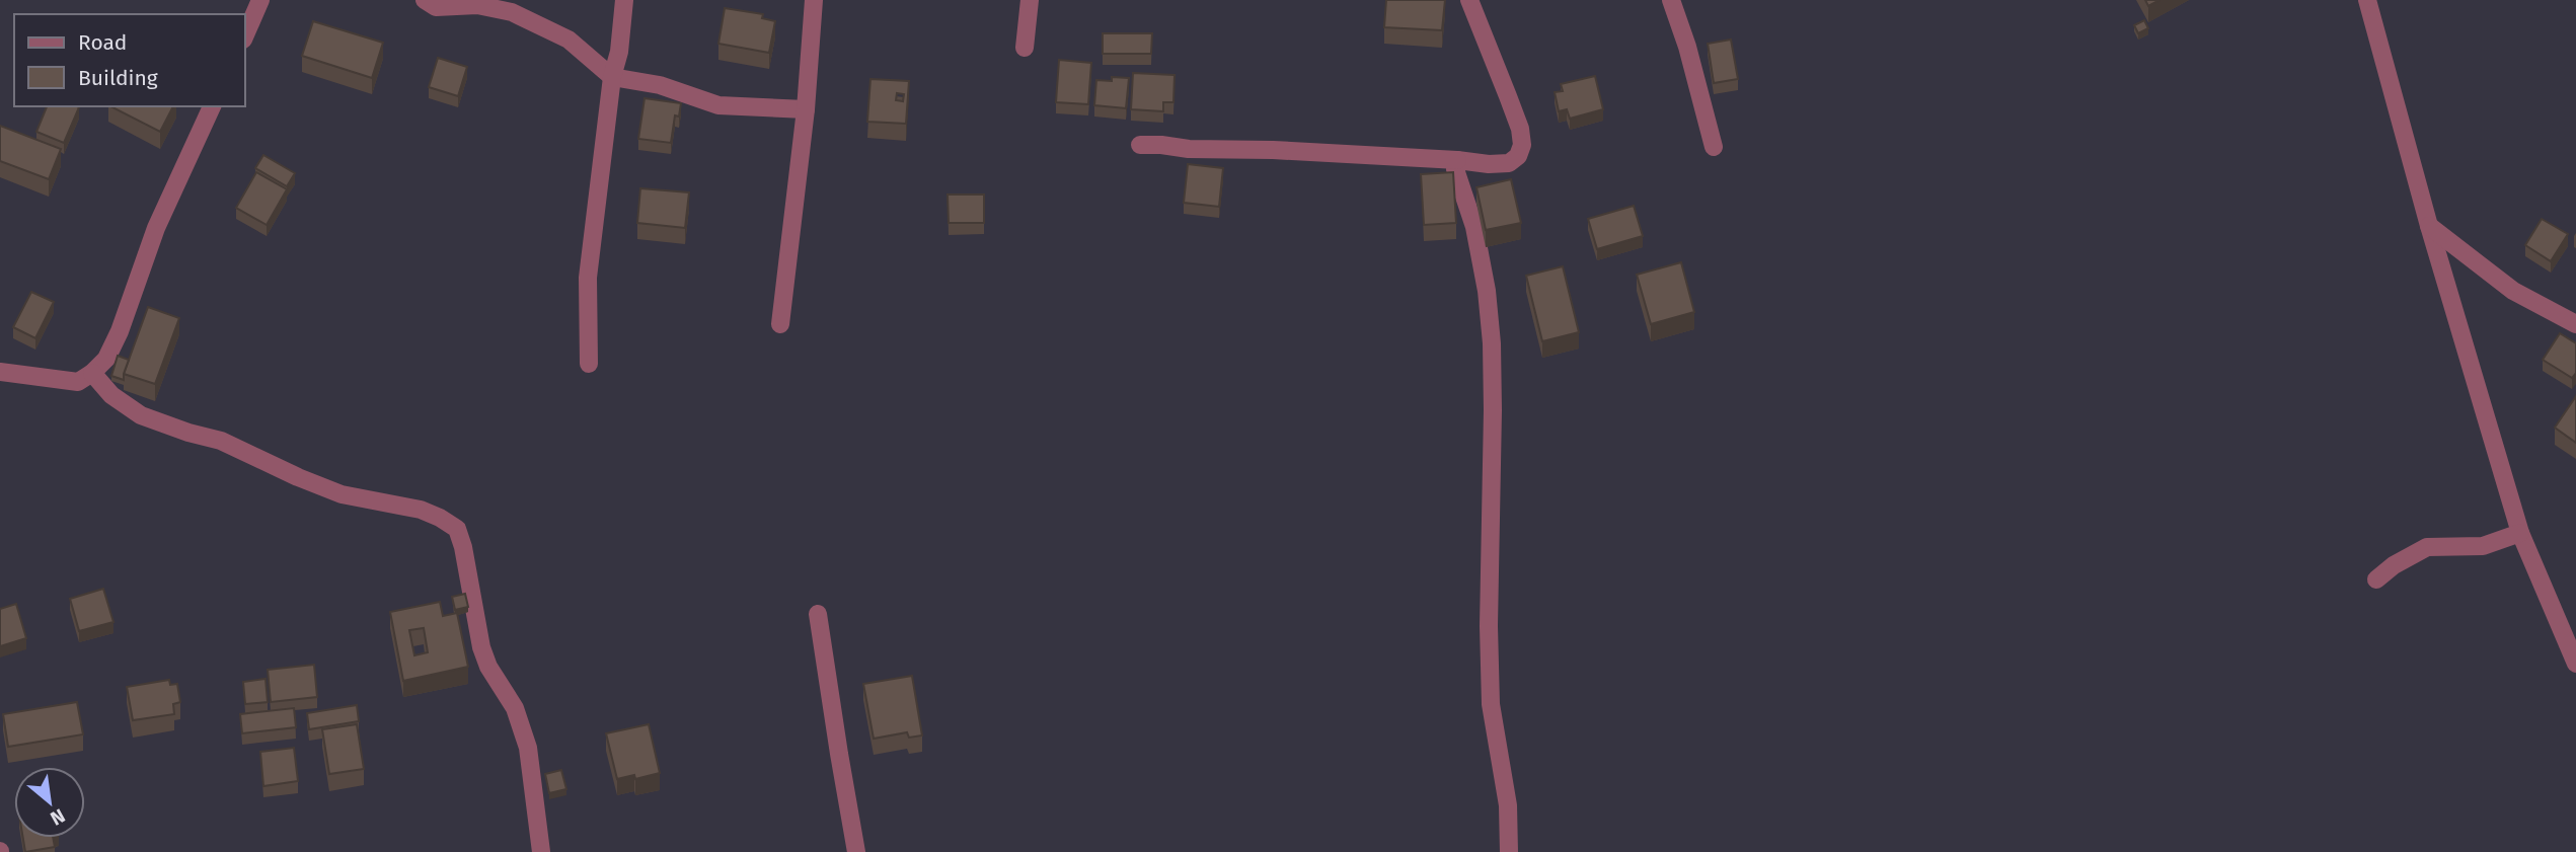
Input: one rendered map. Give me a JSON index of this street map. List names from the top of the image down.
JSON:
{
  "legend": ["Road", "Building"],
  "north": "bottom right"
}
